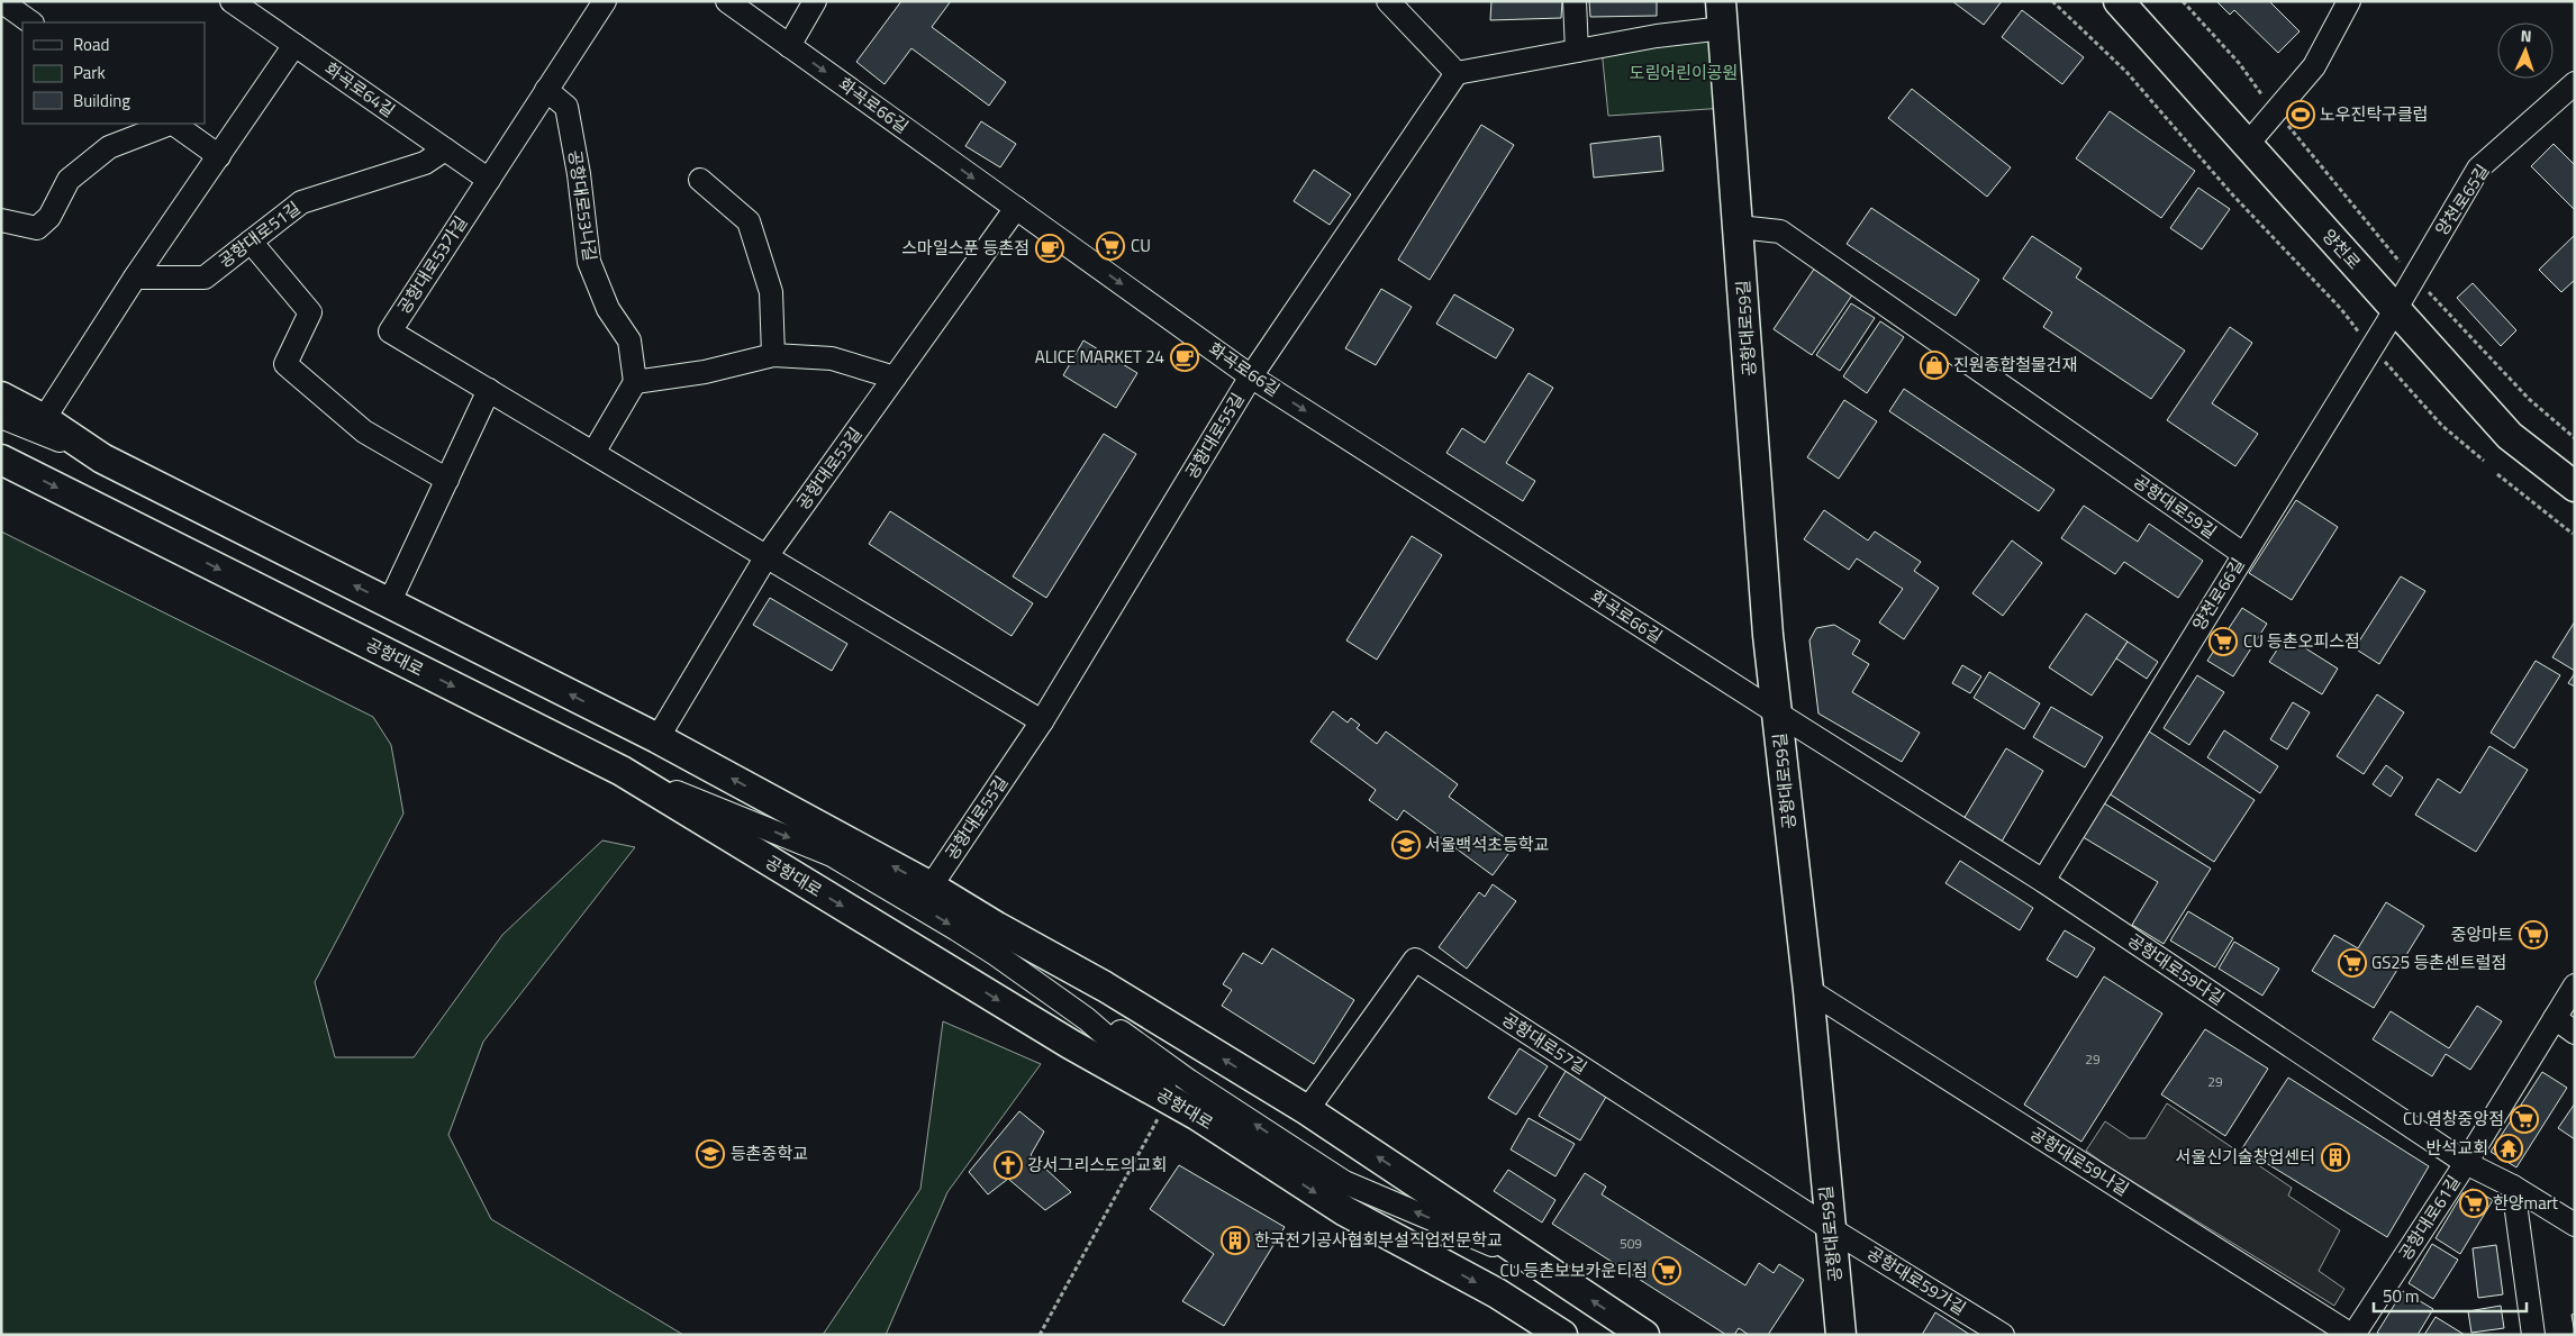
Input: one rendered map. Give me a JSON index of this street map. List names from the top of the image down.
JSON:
{
  "streets": {
    "main road": ["양천로", "공항대로59길", "공항대로"],
    "street": [
      "화곡로64길",
      "화곡로66길",
      "양천로65길",
      "공항대로53나길",
      "공항대로51길",
      "공항대로53가길",
      "공항대로55길",
      "공항대로53길",
      "양천로66길",
      "공항대로59다길",
      "공항대로57길",
      "공항대로59나길",
      "공항대로61길",
      "공항대로59가길"
    ]
  },
  "crossings": [
    ["화곡로64길", "공항대로51길"],
    ["화곡로64길", "공항대로53가길"],
    ["화곡로66길", "공항대로59길"],
    ["화곡로66길", "공항대로55길"],
    ["화곡로66길", "공항대로53길"],
    ["화곡로66길", "공항대로59다길"],
    ["양천로65길", "양천로"],
    ["양천로65길", "양천로66길"],
    ["공항대로53나길", "공항대로53가길"],
    ["양천로", "양천로66길"],
    ["공항대로53가길", "공항대로53길"],
    ["공항대로59길", "공항대로55길"],
    ["공항대로59길", "양천로66길"],
    ["공항대로59길", "공항대로59다길"],
    ["공항대로59길", "공항대로57길"],
    ["공항대로59길", "공항대로59나길"],
    ["공항대로59길", "공항대로59가길"],
    ["양천로66길", "공항대로59다길"],
    ["공항대로59다길", "공항대로61길"],
    ["공항대로57길", "공항대로59가길"],
    ["공항대로59나길", "공항대로61길"]
  ],
  "one_way": ["화곡로66길"],
  "parks": ["도림어린이공원"],
  "places": {
    "sports": ["노우진탁구클럽"],
    "supermarket": [
      "CU",
      "CU 등촌오피스점",
      "중앙마트",
      "GS25 등촌센트럴점",
      "CU 염창중앙점",
      "한양mart",
      "CU 등촌보보카운티점"
    ],
    "cafe": ["스마일스푼 등촌점", "ALICE MARKET 24"],
    "shop": ["진원종합철물건재"],
    "school or university": ["서울백석초등학교", "등촌중학교"],
    "temple": ["반석교회"],
    "building": ["서울신기술창업센터", "한국전기공사협회부설직업전문학교"],
    "church": ["강서그리스도의교회"]
  },
  "house_numbers": ["29", "29", "509"],
  "legend": ["Road", "Park", "Building"],
  "scale_bar": "50 m",
  "north": "top"
}
